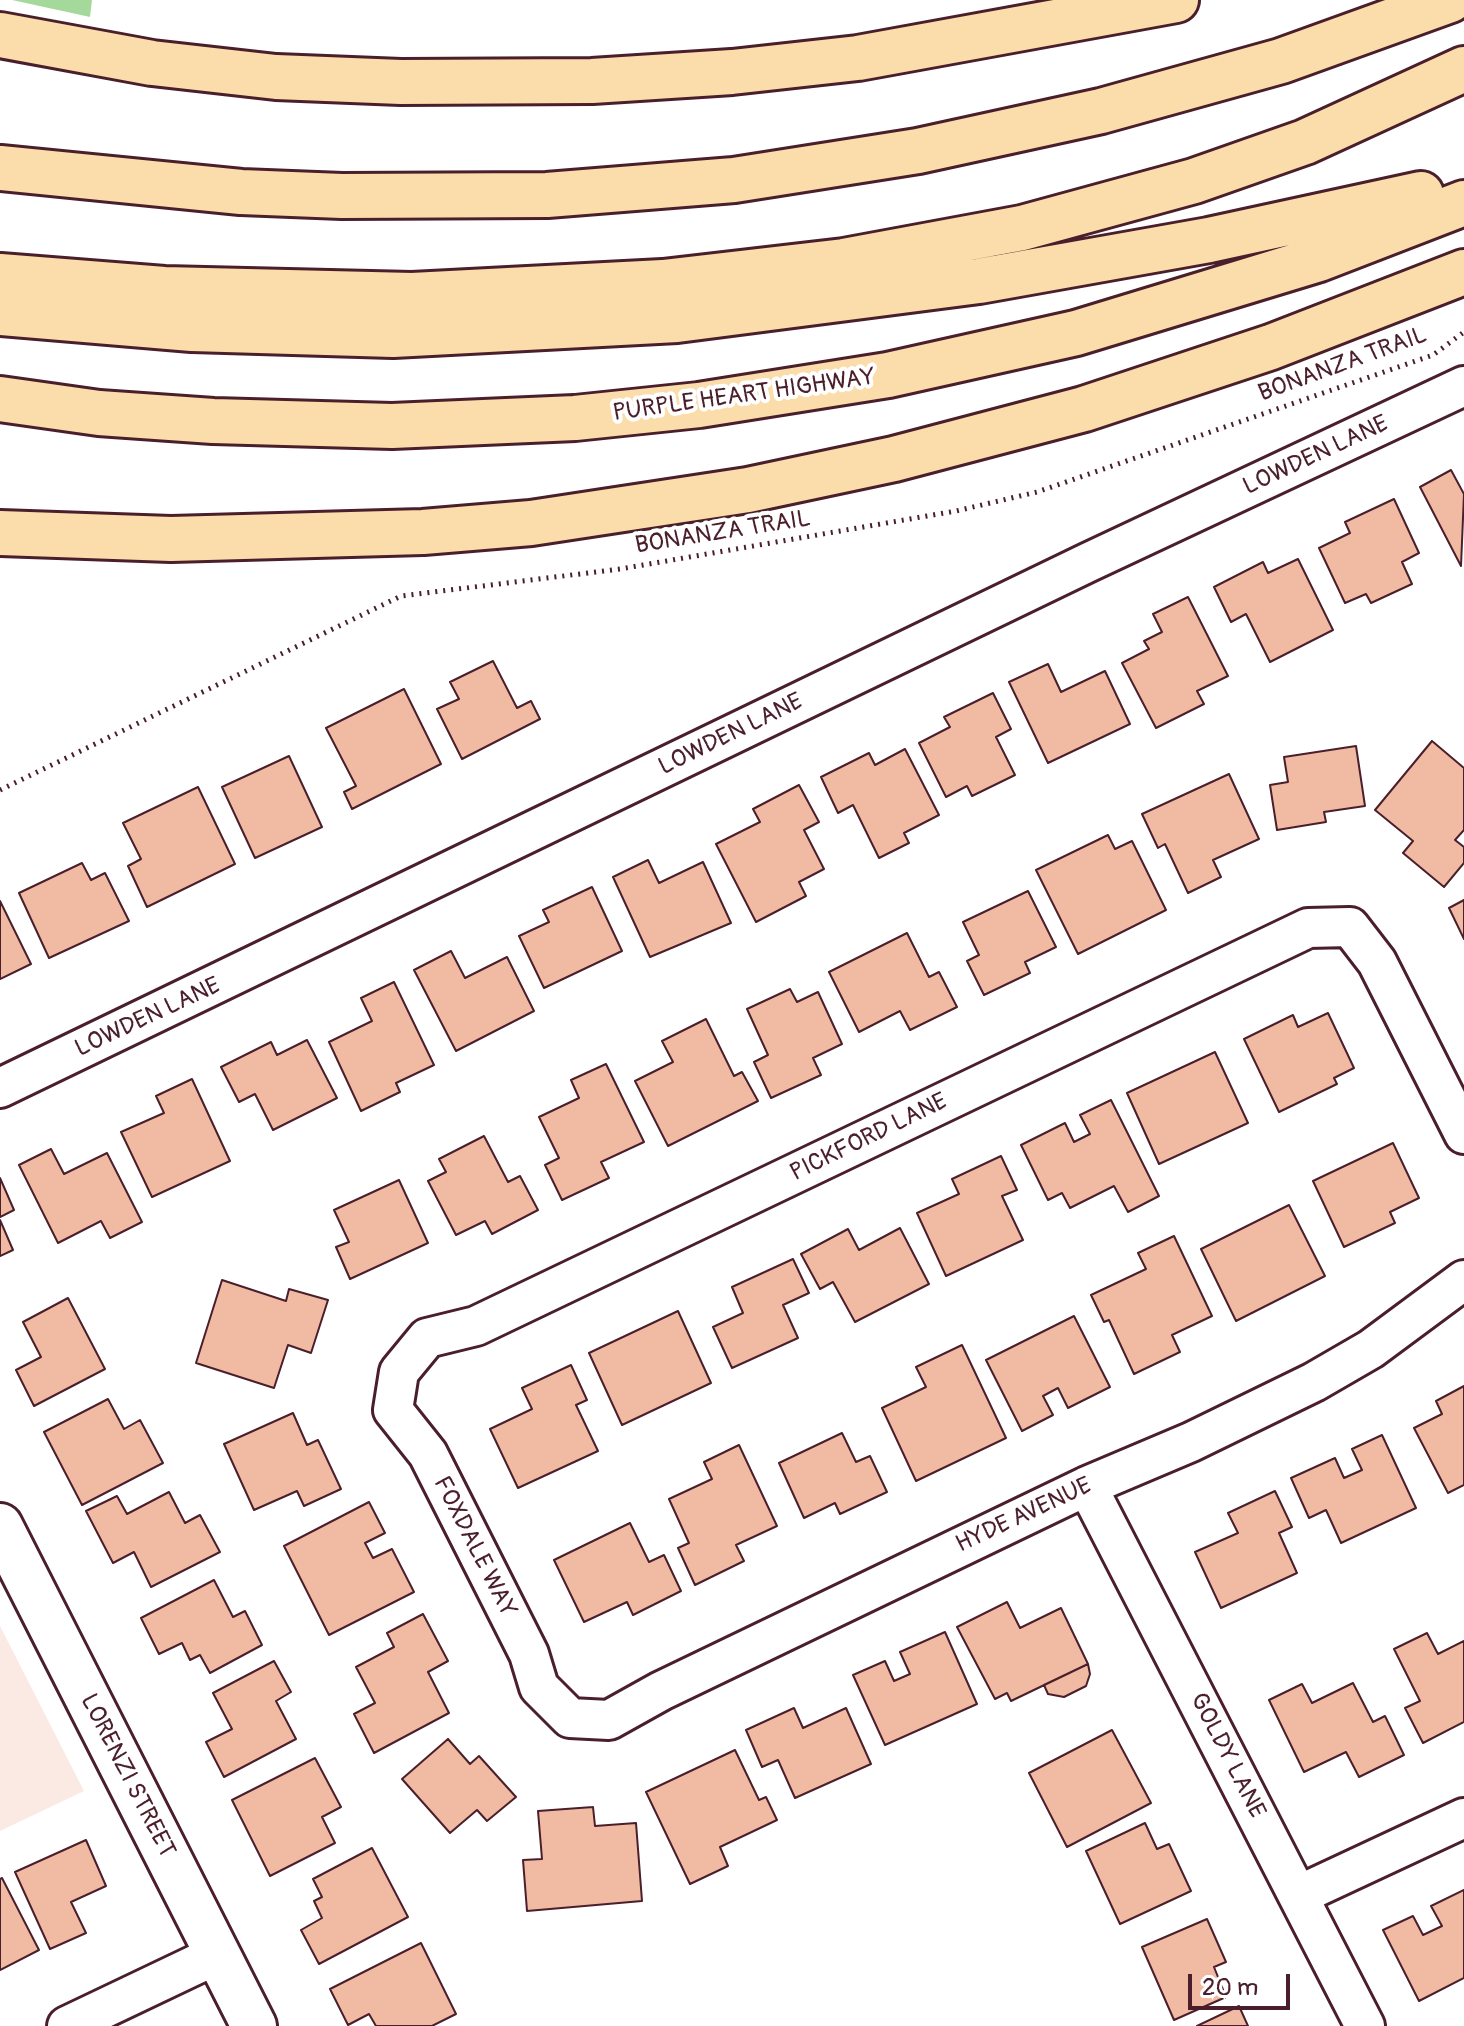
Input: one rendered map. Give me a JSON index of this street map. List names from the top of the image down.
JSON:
{
  "streets": {
    "highway": ["PURPLE HEART HIGHWAY"],
    "street": [
      "LOWDEN LANE",
      "PICKFORD LANE",
      "HYDE AVENUE",
      "FOXDALE WAY",
      "GOLDY LANE",
      "LORENZI STREET"
    ],
    "path": ["BONANZA TRAIL"]
  },
  "crossings": [
    ["PICKFORD LANE", "FOXDALE WAY"],
    ["HYDE AVENUE", "FOXDALE WAY"],
    ["HYDE AVENUE", "GOLDY LANE"]
  ],
  "scale_bar": "20 m"
}
